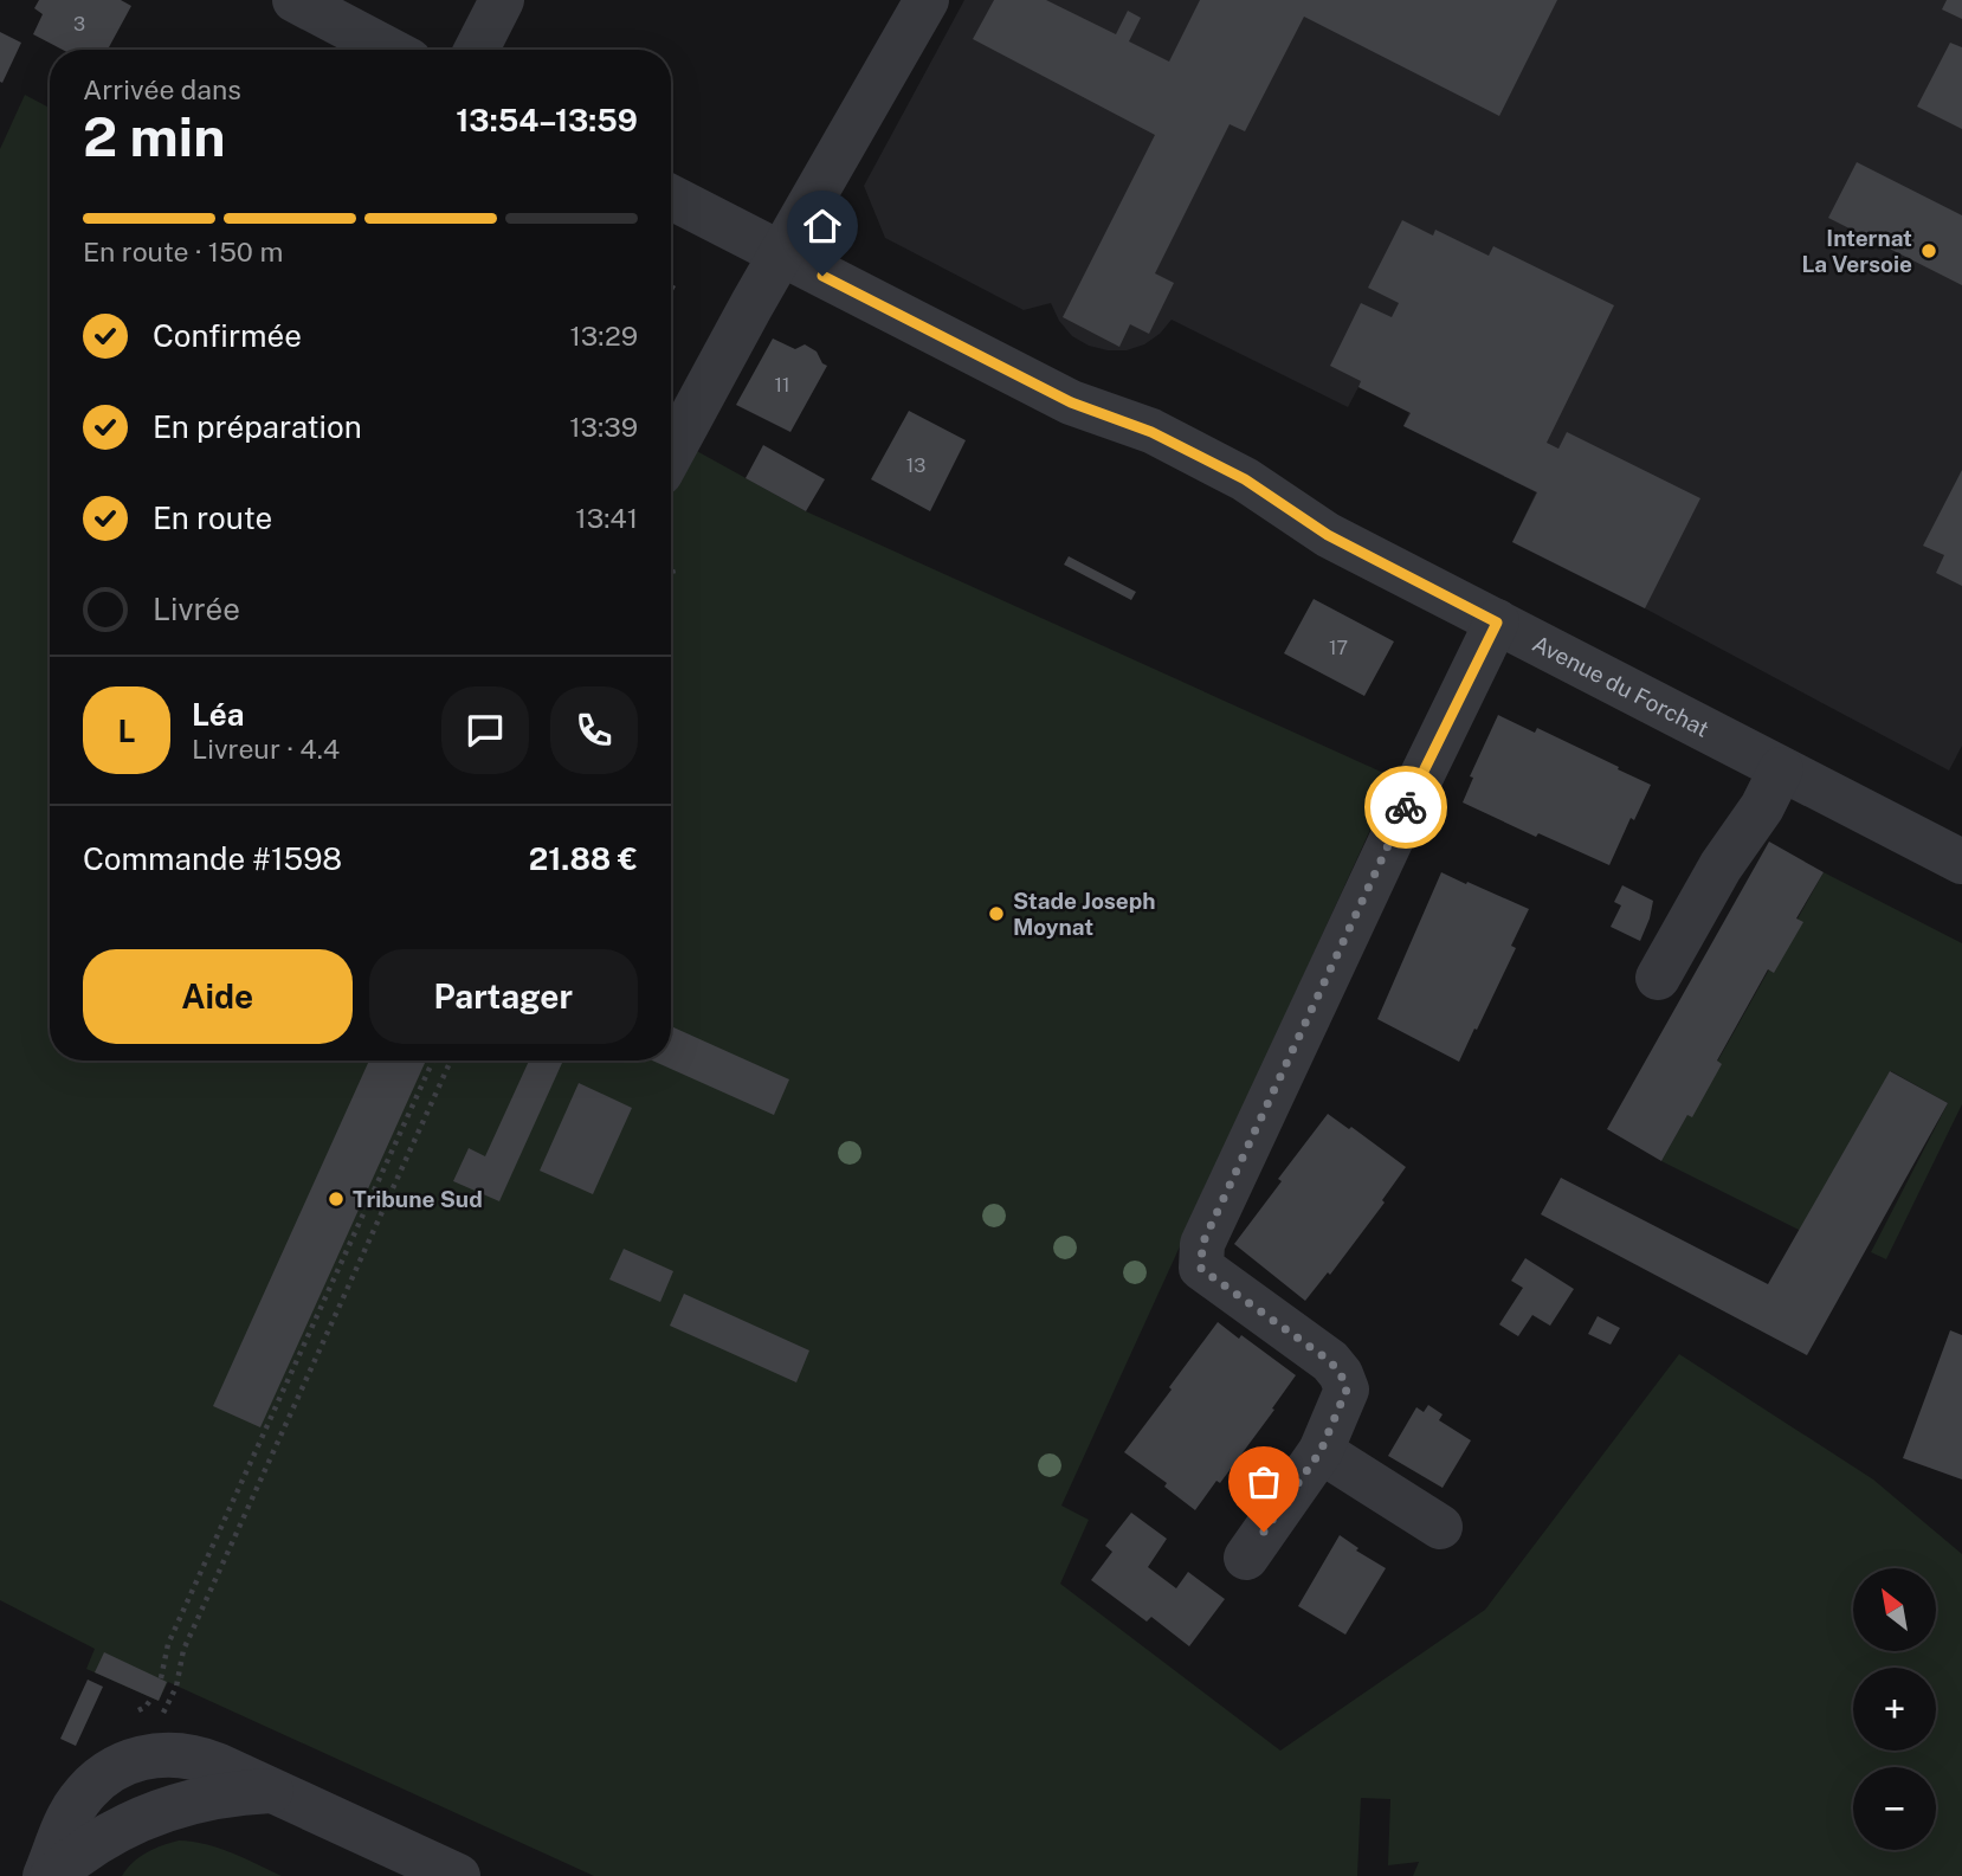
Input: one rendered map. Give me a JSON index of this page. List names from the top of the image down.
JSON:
{
  "streets": {
    "street": ["Avenue du Forchat"]
  },
  "places": ["Internat La Versoie", "Stade Joseph Moynat", "Tribune Sud"],
  "house_numbers": [
    "3",
    "11",
    "13",
    "17"
  ],
  "north": "top left",
  "page": {
    "heading": ["2 min", "Arrivée dans", "13:54–13:59"],
    "panel": [
      "Léa",
      "Livreur · 4.4",
      "Commande #1598",
      "21.88 €"
    ],
    "bar": "En route · 150 m",
    "list": [
      ["Confirmée", "13:29"],
      ["En préparation", "13:39"],
      ["En route", "13:41"],
      "Livrée"
    ],
    "round": "L",
    "buttons": ["Aide", "Partager"],
    "map_buttons": ["+", "−"]
  }
}
